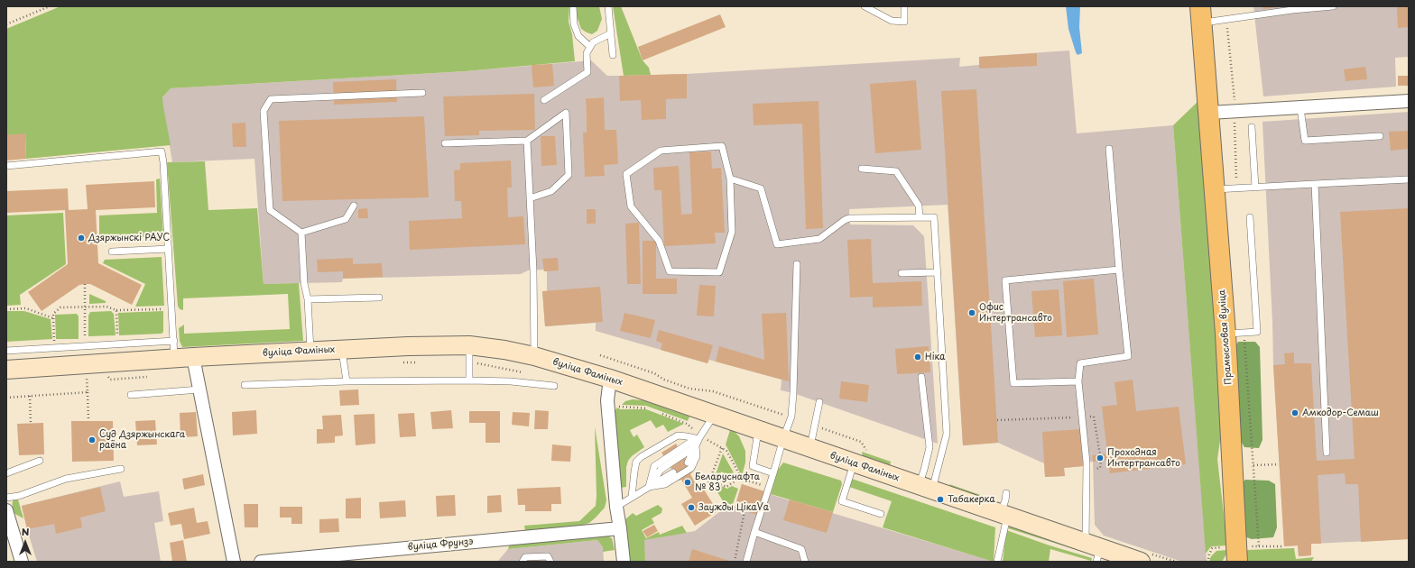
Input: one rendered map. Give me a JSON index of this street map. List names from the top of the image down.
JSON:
{
  "streets": {
    "main road": ["Прамысловая вуліца", "вуліца Фаміных"],
    "street": ["вуліца Фрунзэ"]
  },
  "places": [
    "Дзяржынскі РАУС",
    "Офис Интертрансавто",
    "Ніка",
    "Амкодор-Семаш",
    "Суд Дзяржынскага раёна",
    "Проходная Интертрансавто",
    "Беларуснафта № 83",
    "Табакерка",
    "Заужды ЦікаVа"
  ],
  "north": "top"
}
